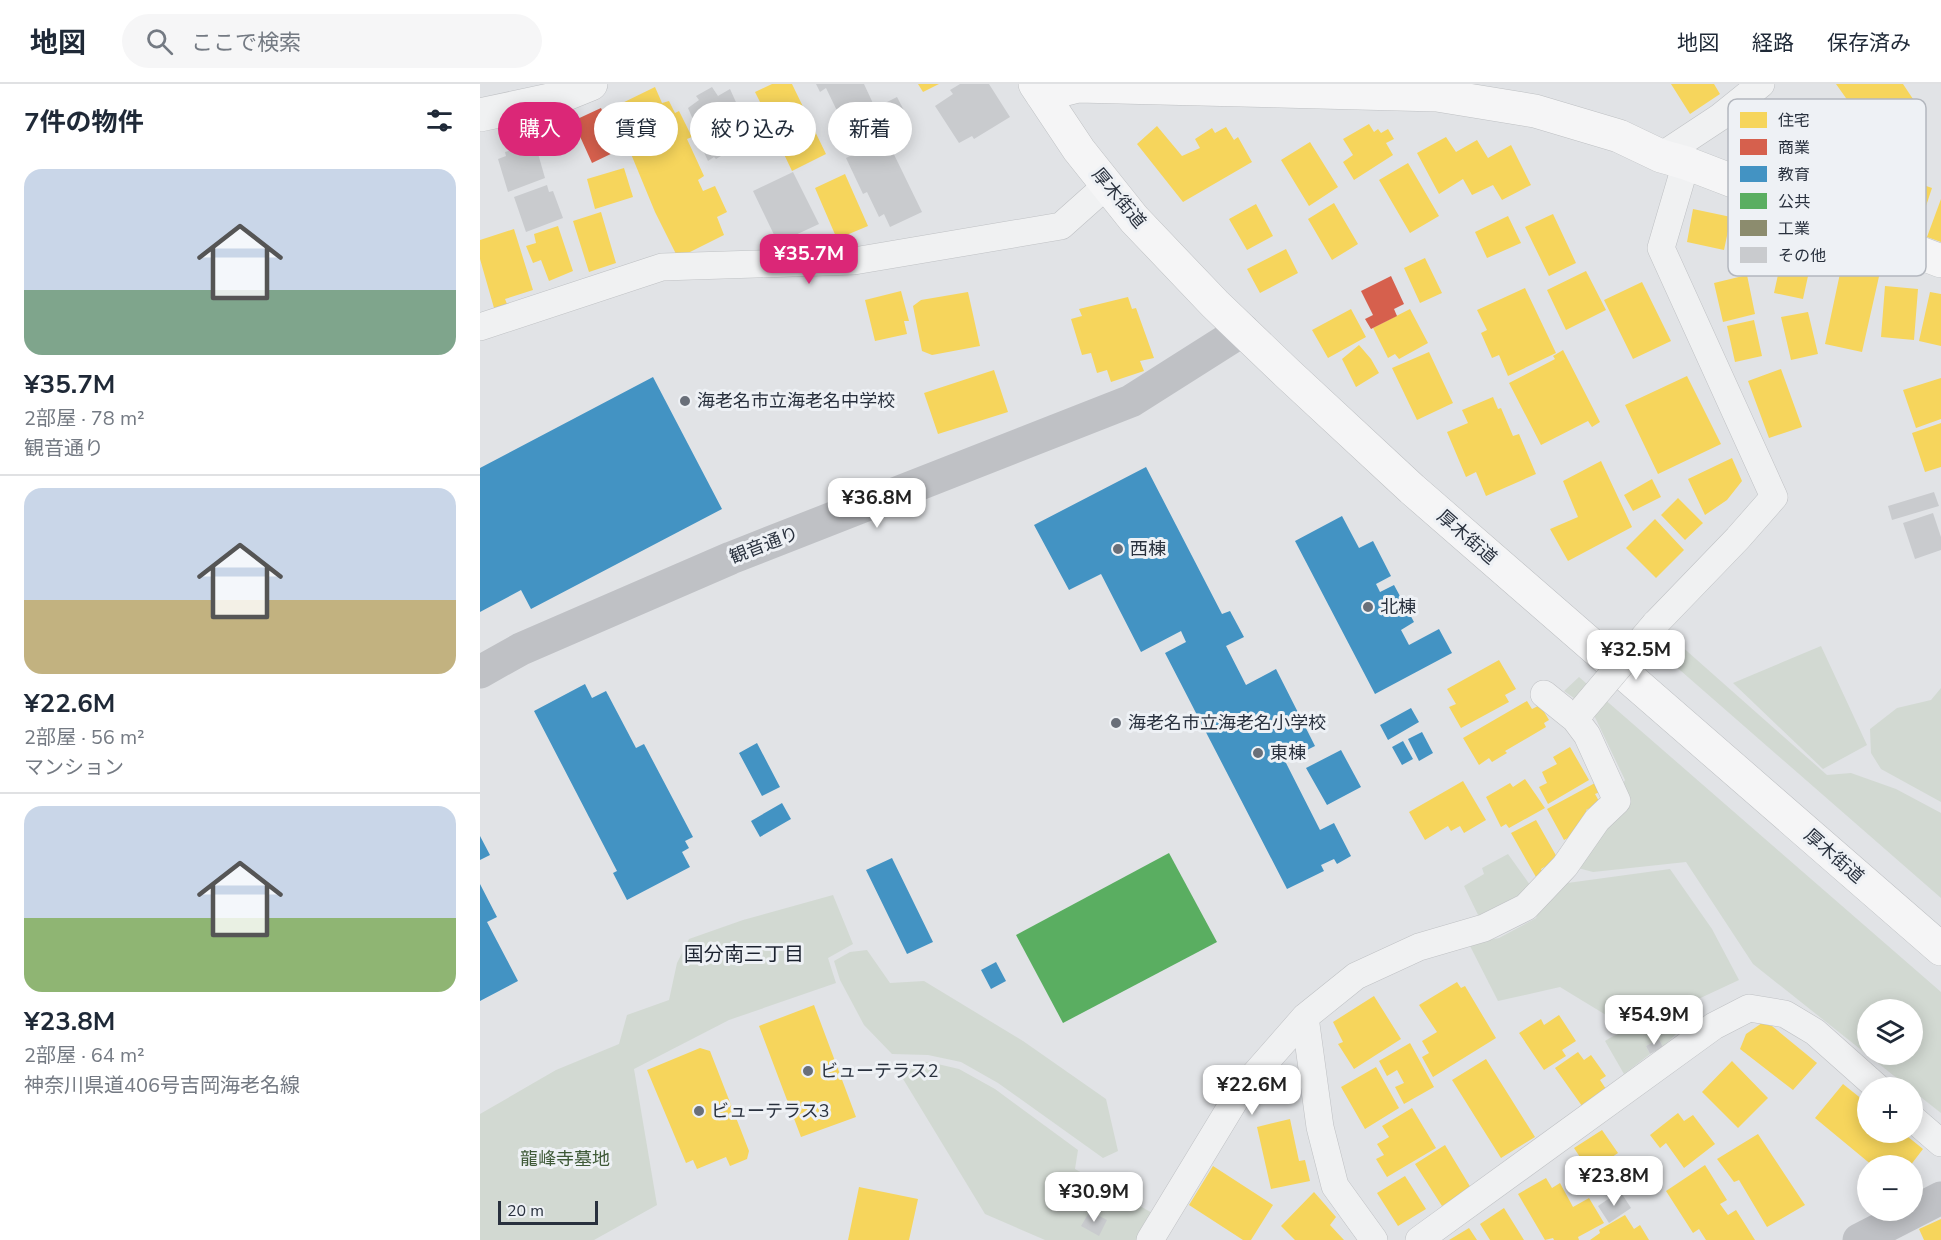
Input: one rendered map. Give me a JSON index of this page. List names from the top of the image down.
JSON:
{
  "streets": {
    "main road": ["厚木街道", "観音通り"]
  },
  "crossings": [
    ["厚木街道", "観音通り"]
  ],
  "districts": ["国分南三丁目"],
  "parks": ["龍峰寺墓地"],
  "places": [
    "海老名市立海老名中学校",
    "西棟",
    "北棟",
    "海老名市立海老名小学校",
    "東棟",
    "ビューテラス2",
    "ビューテラス3"
  ],
  "legend": [
    "住宅",
    "商業",
    "教育",
    "公共",
    "工業",
    "その他"
  ],
  "scale_bar": "20 m",
  "page": {
    "header": "地図",
    "search": "ここで検索",
    "nav": ["地図", "経路", "保存済み"],
    "heading": "7件の物件",
    "chip": [
      "購入",
      "賃貸",
      "絞り込み",
      "新着"
    ],
    "list": [
      {
        "name": "¥35.7M",
        "note": "2部屋 · 78 m² · 観音通り"
      },
      {
        "name": "¥22.6M",
        "note": "2部屋 · 56 m² · マンション"
      },
      {
        "name": "¥23.8M",
        "note": "2部屋 · 64 m² · 神奈川県道406号吉岡海老名線"
      }
    ],
    "price": [
      "¥35.7M",
      "¥36.8M",
      "¥32.5M",
      "¥54.9M",
      "¥22.6M",
      "¥23.8M",
      "¥30.9M"
    ],
    "map_buttons": ["+", "−"],
    "scale": "20 m"
  }
}
